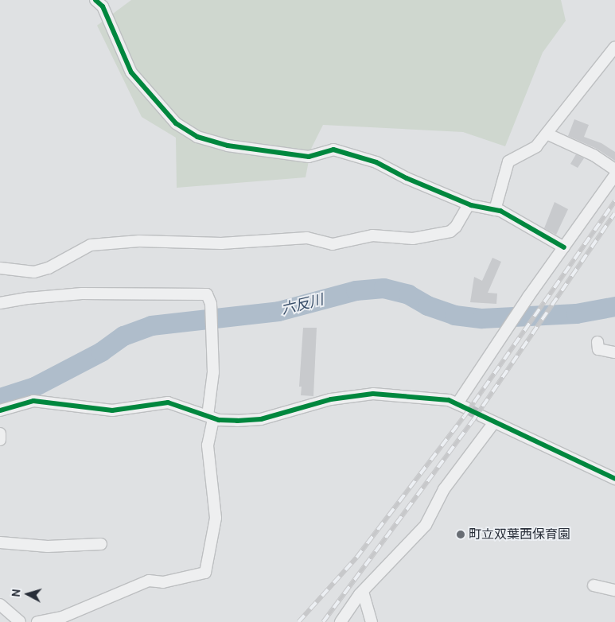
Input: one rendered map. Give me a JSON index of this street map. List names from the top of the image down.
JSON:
{
  "water": ["六反川"],
  "places": ["町立双葉西保育園"],
  "north": "left"
}
